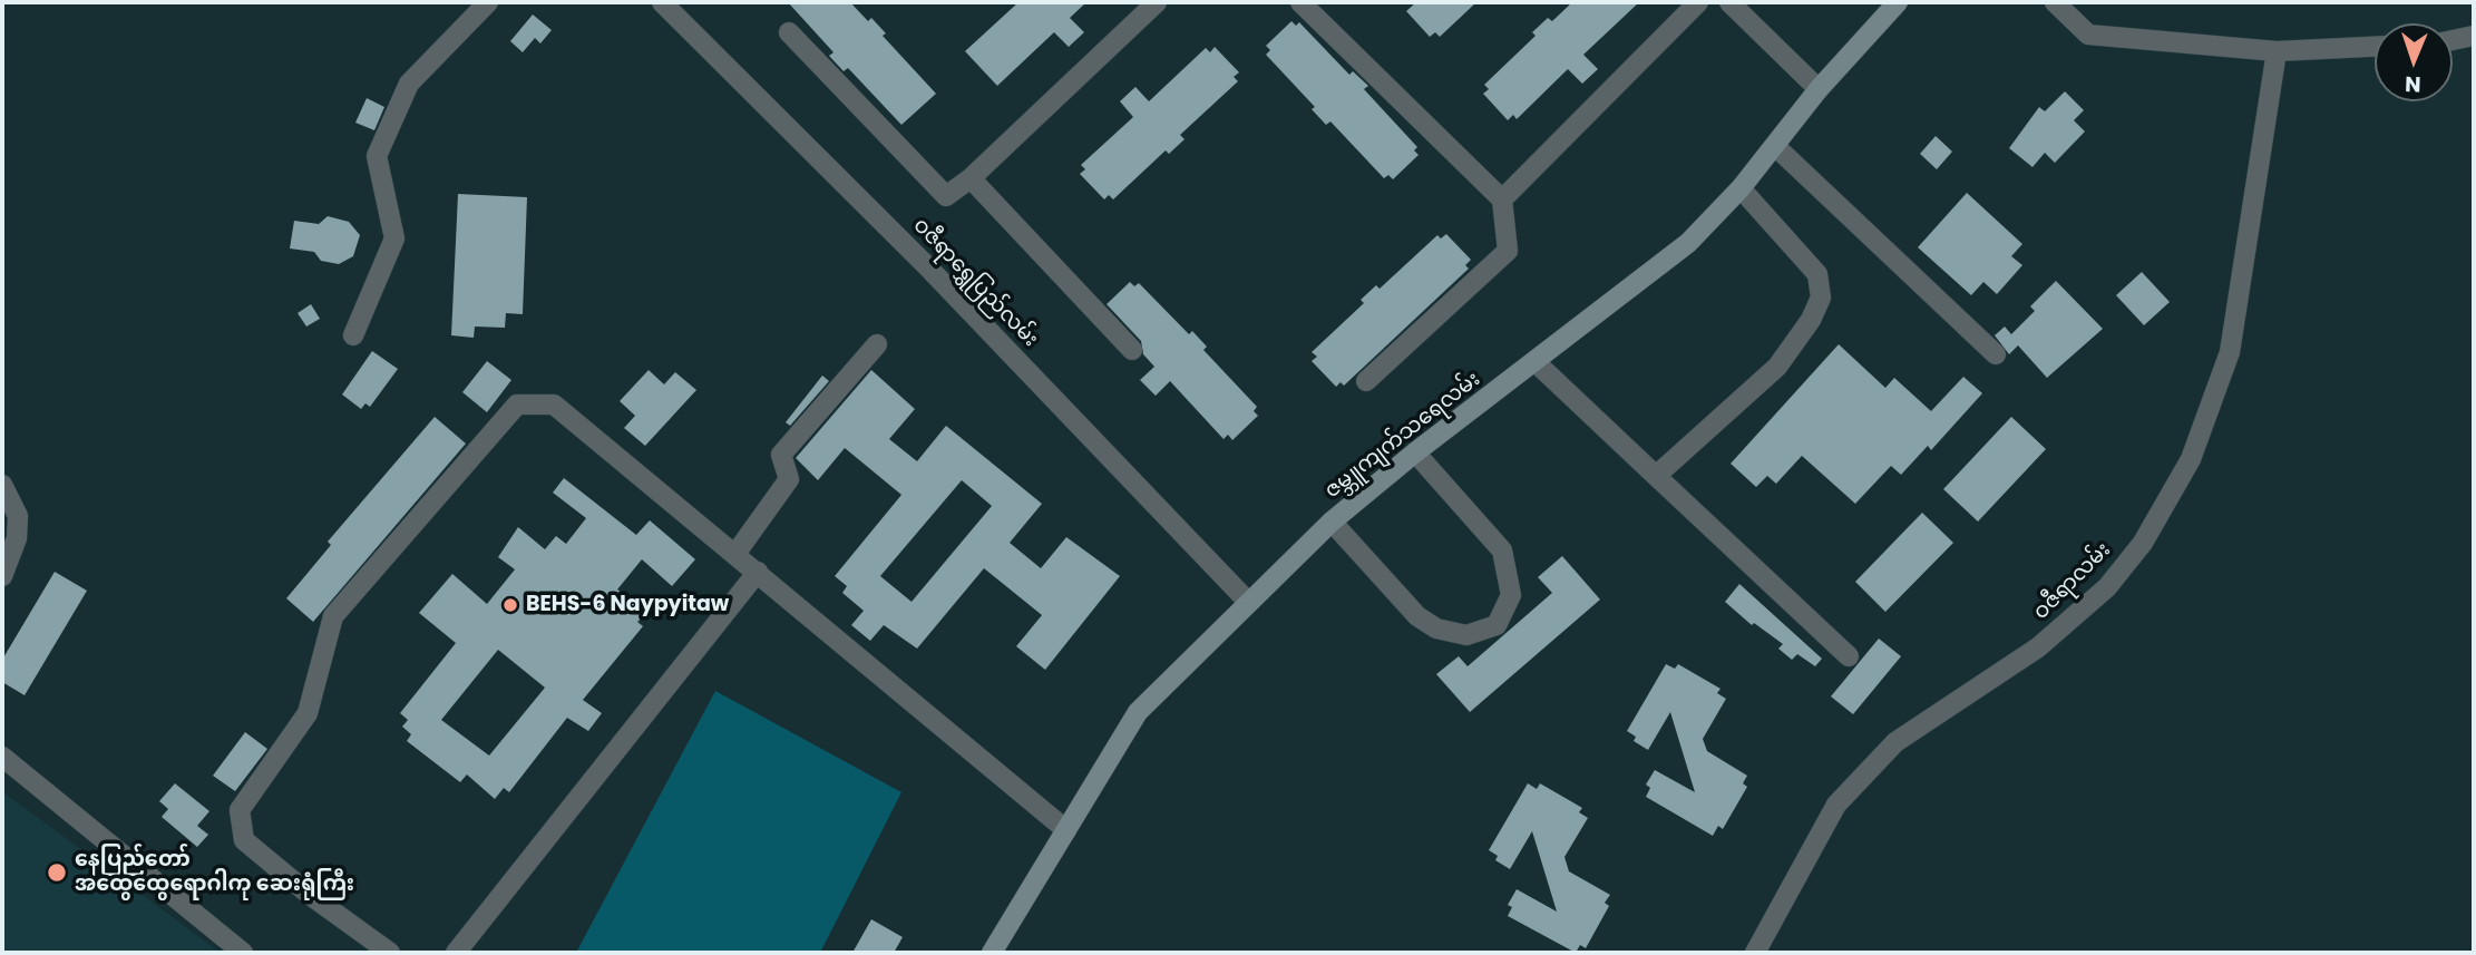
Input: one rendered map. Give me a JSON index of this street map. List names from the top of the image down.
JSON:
{
  "streets": {
    "main road": ["ဇမ္ဘူကျက်သရေလမ်း"],
    "street": ["ဝဇီရာရွှေပြည်လမ်း", "ဝဇီရာလမ်း"]
  },
  "crossings": [
    ["ဝဇီရာရွှေပြည်လမ်း", "ဇမ္ဘူကျက်သရေလမ်း"]
  ],
  "places": ["BEHS-6 Naypyitaw", "နေပြည်တော် အထွေထွေရောဂါကု ဆေးရုံကြီး"],
  "north": "bottom"
}
